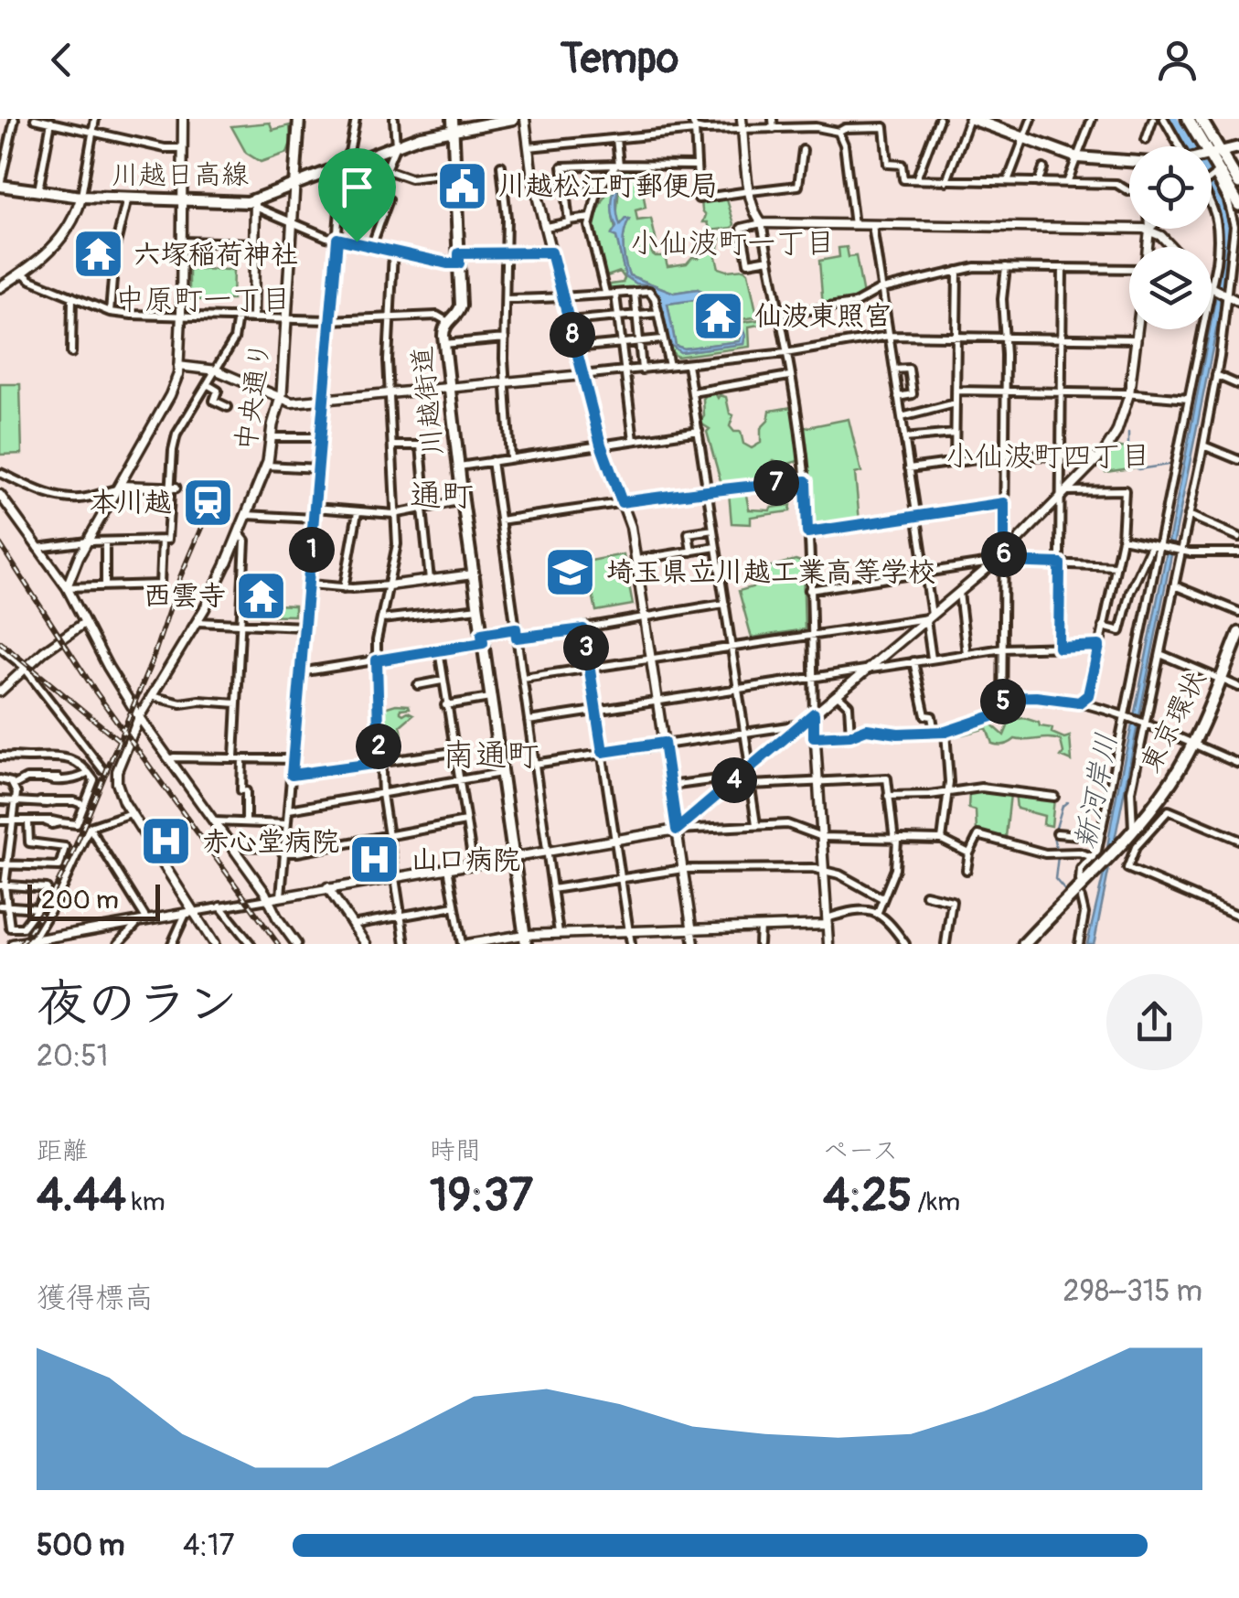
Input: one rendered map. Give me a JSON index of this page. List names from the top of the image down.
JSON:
{
  "streets": {
    "highway": ["東京環状"],
    "main road": ["川越日高線", "中央通り", "川越街道"]
  },
  "crossings": [
    ["川越日高線", "中央通り"],
    ["川越日高線", "川越街道"]
  ],
  "districts": [
    "小仙波町一丁目",
    "中原町一丁目",
    "小仙波町四丁目",
    "通町",
    "南通町"
  ],
  "water": ["新河岸川"],
  "places": {
    "public building": ["川越松江町郵便局"],
    "temple": ["六塚稲荷神社", "仙波東照宮", "西雲寺"],
    "station": ["本川越"],
    "school or university": ["埼玉県立川越工業高等学校"],
    "hospital": ["赤心堂病院", "山口病院"]
  },
  "scale_bar": "200 m",
  "page": {
    "header": "Tempo",
    "pins": [
      "8",
      "7",
      "1",
      "6",
      "3",
      "5",
      "2",
      "4"
    ],
    "scale": "200 m",
    "heading": ["夜のラン", "20:51"],
    "stats": [
      ["距離", "4.44 km"],
      ["時間", "19:37"],
      ["ペース", "4:25 /km"]
    ],
    "chart": ["獲得標高", "298–315 m"],
    "list": [
      {
        "name": "500 m",
        "note": "4:17"
      }
    ]
  }
}
